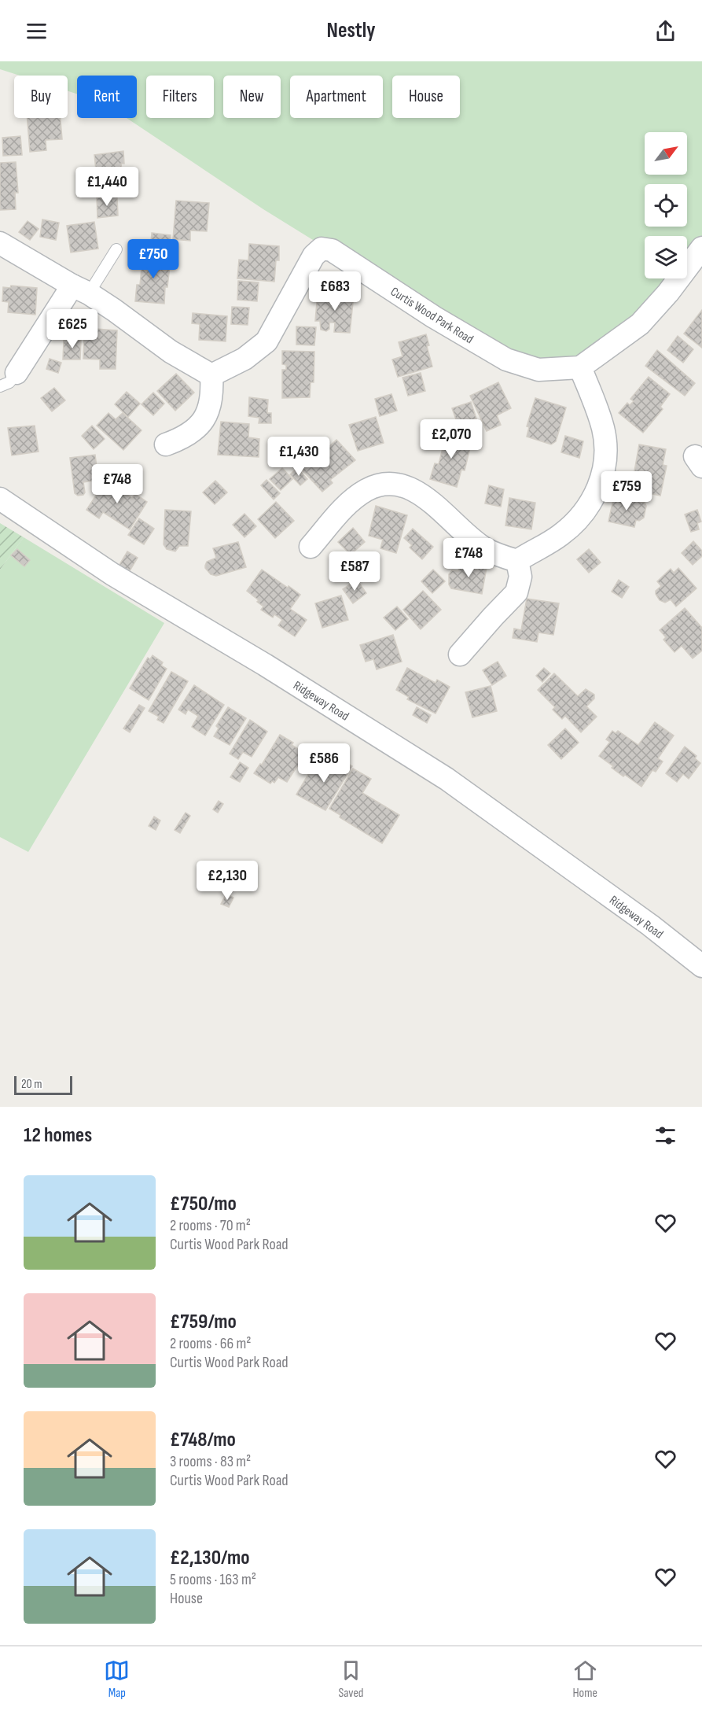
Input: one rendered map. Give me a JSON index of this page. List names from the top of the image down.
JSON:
{
  "streets": {
    "street": ["Curtis Wood Park Road", "Ridgeway Road"]
  },
  "scale_bar": "20 m",
  "north": "top right",
  "page": {
    "header": "Nestly",
    "chip": [
      "Buy",
      "Rent",
      "Filters",
      "New",
      "Apartment",
      "House"
    ],
    "price": [
      "£1,440",
      "£750",
      "£683",
      "£625",
      "£2,070",
      "£1,430",
      "£748",
      "£759",
      "£748",
      "£587",
      "£586",
      "£2,130"
    ],
    "scale": "20 m",
    "heading": "12 homes",
    "list": [
      {
        "name": "£750/mo",
        "note": "2 rooms · 70 m² · Curtis Wood Park Road"
      },
      {
        "name": "£759/mo",
        "note": "2 rooms · 66 m² · Curtis Wood Park Road"
      },
      {
        "name": "£748/mo",
        "note": "3 rooms · 83 m² · Curtis Wood Park Road"
      },
      {
        "name": "£2,130/mo",
        "note": "5 rooms · 163 m² · House"
      }
    ],
    "tabs": ["Map", "Saved", "Home"]
  }
}
